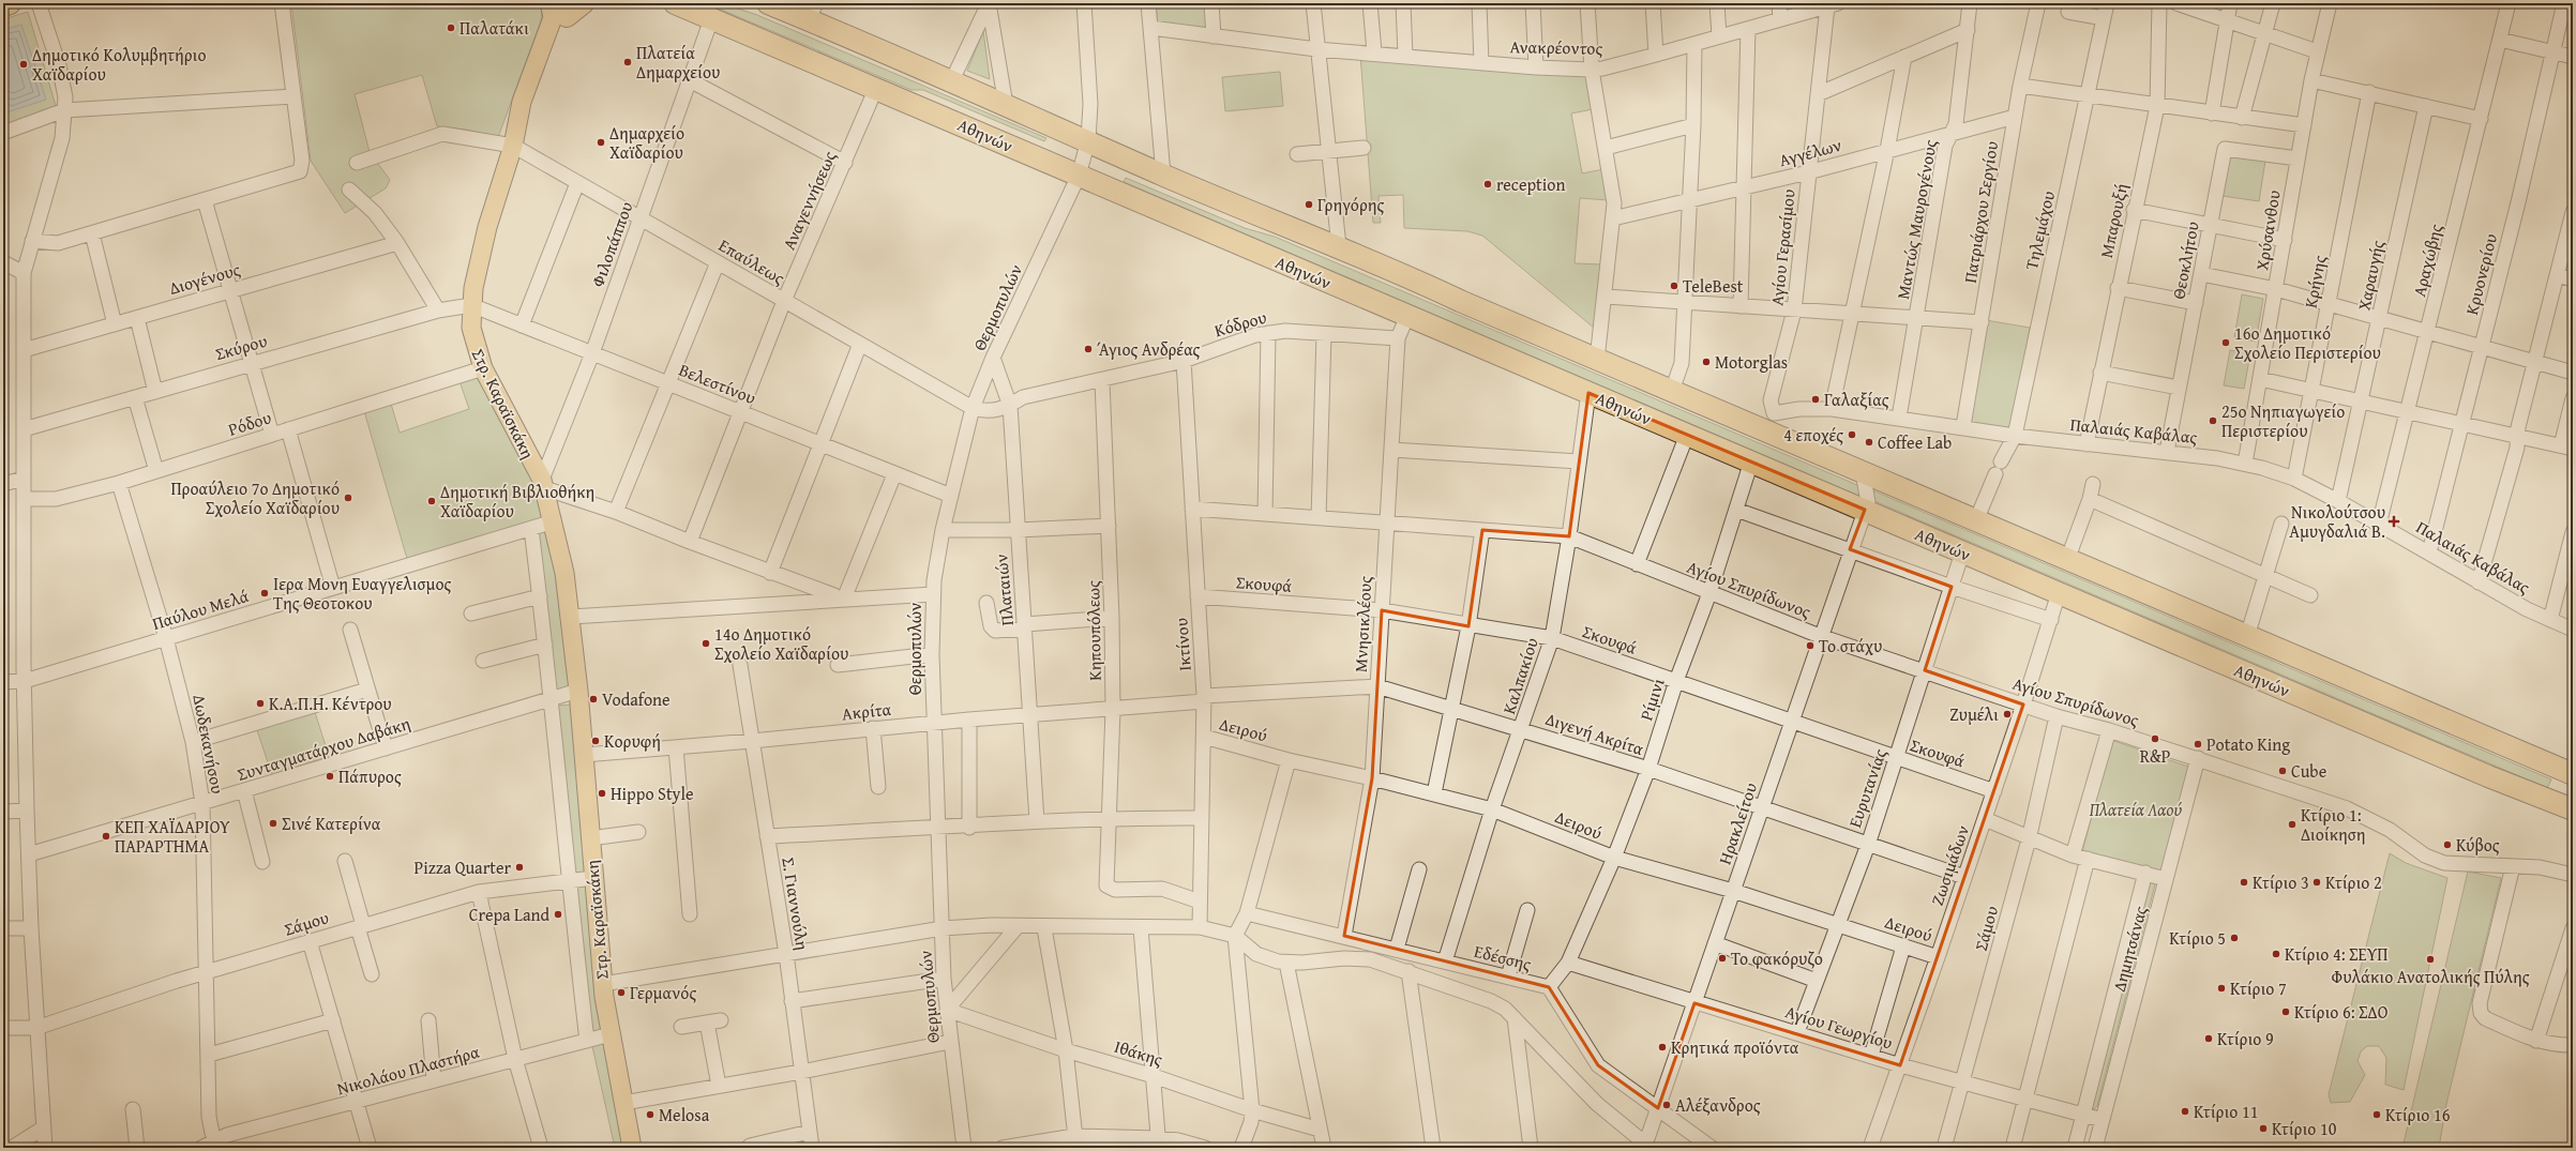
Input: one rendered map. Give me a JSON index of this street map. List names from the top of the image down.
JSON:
{
  "streets": {
    "highway": ["Αθηνών"],
    "main road": ["Στρ. Καραϊσκάκη"],
    "street": [
      "Ανακρέοντος",
      "Αγγέλων",
      "Αναγεννήσεως",
      "Πατριάρχου Σεργίου",
      "Μαντώς Μαυρογένους",
      "Μπαρουξή",
      "Τηλεμάχου",
      "Χρύσανθου",
      "Φιλοπάππου",
      "Αγίου Γερασίμου",
      "Θεοκλήτου",
      "Αραχώβης",
      "Επαύλεως",
      "Κρυονερίου",
      "Χαραυγής",
      "Διογένους",
      "Κρήνης",
      "Θερμοπυλών",
      "Κόδρου",
      "Σκύρου",
      "Βελεστίνου",
      "Ρόδου",
      "Παλαιάς Καβάλας",
      "Σκουφά",
      "Αγίου Σπυρίδωνος",
      "Πλαταιών",
      "Παύλου Μελά",
      "Μνησικλέους",
      "Κηπουπόλεως",
      "Ικτίνου",
      "Καλπακίου",
      "Ρίμινι",
      "Ακρίτα",
      "Δειρού",
      "Διγενή Ακρίτα",
      "Δωδεκανήσου",
      "Συνταγματάρχου Δαβάκη",
      "Ευρυτανίας",
      "Ηρακλείτου",
      "Ζωσιμάδων",
      "Σ. Γιαννούλη",
      "Σάμου",
      "Δημητσάνας",
      "Εδέσσης",
      "Αγίου Γεωργίου",
      "Ιθάκης",
      "Νικολάου Πλαστήρα"
    ]
  },
  "crossings": [
    ["Ανακρέοντος", "Αγίου Γερασίμου"],
    ["Αθηνών", "Αναγεννήσεως"],
    ["Αθηνών", "Τηλεμάχου"],
    ["Αθηνών", "Φιλοπάππου"],
    ["Αθηνών", "Αγίου Γερασίμου"],
    ["Αθηνών", "Θερμοπυλών"],
    ["Αθηνών", "Παλαιάς Καβάλας"],
    ["Αθηνών", "Μνησικλέους"],
    ["Αθηνών", "Καλπακίου"],
    ["Αθηνών", "Ρίμινι"],
    ["Αθηνών", "Ευρυτανίας"],
    ["Αθηνών", "Ηρακλείτου"],
    ["Αθηνών", "Ζωσιμάδων"],
    ["Αγγέλων", "Πατριάρχου Σεργίου"],
    ["Αγγέλων", "Μαντώς Μαυρογένους"],
    ["Αγγέλων", "Αγίου Γερασίμου"],
    ["Αναγεννήσεως", "Επαύλεως"],
    ["Αναγεννήσεως", "Βελεστίνου"],
    ["Πατριάρχου Σεργίου", "Παλαιάς Καβάλας"],
    ["Μαντώς Μαυρογένους", "Παλαιάς Καβάλας"],
    ["Μπαρουξή", "Παλαιάς Καβάλας"],
    ["Τηλεμάχου", "Παλαιάς Καβάλας"],
    ["Χρύσανθου", "Θεοκλήτου"],
    ["Χρύσανθου", "Παλαιάς Καβάλας"],
    ["Φιλοπάππου", "Επαύλεως"],
    ["Φιλοπάππου", "Βελεστίνου"],
    ["Φιλοπάππου", "Στρ. Καραϊσκάκη"],
    ["Αγίου Γερασίμου", "Παλαιάς Καβάλας"],
    ["Θεοκλήτου", "Παλαιάς Καβάλας"],
    ["Αραχώβης", "Παλαιάς Καβάλας"],
    ["Επαύλεως", "Θερμοπυλών"],
    ["Επαύλεως", "Κόδρου"],
    ["Επαύλεως", "Στρ. Καραϊσκάκη"],
    ["Κρυονερίου", "Παλαιάς Καβάλας"],
    ["Χαραυγής", "Παλαιάς Καβάλας"],
    ["Κρήνης", "Παλαιάς Καβάλας"],
    ["Θερμοπυλών", "Κόδρου"],
    ["Θερμοπυλών", "Βελεστίνου"],
    ["Θερμοπυλών", "Πλαταιών"],
    ["Θερμοπυλών", "Ακρίτα"],
    ["Θερμοπυλών", "Ιθάκης"],
    ["Κόδρου", "Πλαταιών"],
    ["Κόδρου", "Μνησικλέους"],
    ["Κόδρου", "Κηπουπόλεως"],
    ["Κόδρου", "Ικτίνου"],
    ["Σκύρου", "Βελεστίνου"],
    ["Σκύρου", "Στρ. Καραϊσκάκη"],
    ["Βελεστίνου", "Στρ. Καραϊσκάκη"],
    ["Στρ. Καραϊσκάκη", "Ρόδου"],
    ["Στρ. Καραϊσκάκη", "Παύλου Μελά"],
    ["Στρ. Καραϊσκάκη", "Ακρίτα"],
    ["Στρ. Καραϊσκάκη", "Συνταγματάρχου Δαβάκη"],
    ["Στρ. Καραϊσκάκη", "Σάμου"],
    ["Στρ. Καραϊσκάκη", "Νικολάου Πλαστήρα"],
    ["Ρόδου", "Δωδεκανήσου"],
    ["Σκουφά", "Μνησικλέους"],
    ["Σκουφά", "Ικτίνου"],
    ["Σκουφά", "Καλπακίου"],
    ["Σκουφά", "Ρίμινι"],
    ["Σκουφά", "Ευρυτανίας"],
    ["Σκουφά", "Ηρακλείτου"],
    ["Σκουφά", "Ζωσιμάδων"],
    ["Αγίου Σπυρίδωνος", "Μνησικλέους"],
    ["Αγίου Σπυρίδωνος", "Ικτίνου"],
    ["Αγίου Σπυρίδωνος", "Καλπακίου"],
    ["Αγίου Σπυρίδωνος", "Ρίμινι"],
    ["Αγίου Σπυρίδωνος", "Ευρυτανίας"],
    ["Αγίου Σπυρίδωνος", "Ηρακλείτου"],
    ["Αγίου Σπυρίδωνος", "Ζωσιμάδων"],
    ["Αγίου Σπυρίδωνος", "Σάμου"],
    ["Αγίου Σπυρίδωνος", "Δημητσάνας"],
    ["Πλαταιών", "Ακρίτα"],
    ["Παύλου Μελά", "Δωδεκανήσου"],
    ["Μνησικλέους", "Δειρού"],
    ["Μνησικλέους", "Διγενή Ακρίτα"],
    ["Μνησικλέους", "Εδέσσης"],
    ["Κηπουπόλεως", "Ικτίνου"],
    ["Κηπουπόλεως", "Ακρίτα"],
    ["Ικτίνου", "Ακρίτα"],
    ["Ικτίνου", "Δειρού"],
    ["Ικτίνου", "Διγενή Ακρίτα"],
    ["Καλπακίου", "Δειρού"],
    ["Καλπακίου", "Διγενή Ακρίτα"],
    ["Καλπακίου", "Εδέσσης"],
    ["Ρίμινι", "Δειρού"],
    ["Ρίμινι", "Διγενή Ακρίτα"],
    ["Ρίμινι", "Εδέσσης"],
    ["Ρίμινι", "Αγίου Γεωργίου"],
    ["Ακρίτα", "Διγενή Ακρίτα"],
    ["Ακρίτα", "Σ. Γιαννούλη"],
    ["Δειρού", "Ευρυτανίας"],
    ["Δειρού", "Ηρακλείτου"],
    ["Δειρού", "Ζωσιμάδων"],
    ["Διγενή Ακρίτα", "Ευρυτανίας"],
    ["Διγενή Ακρίτα", "Ηρακλείτου"],
    ["Διγενή Ακρίτα", "Ζωσιμάδων"],
    ["Δωδεκανήσου", "Συνταγματάρχου Δαβάκη"],
    ["Δωδεκανήσου", "Σάμου"],
    ["Δωδεκανήσου", "Νικολάου Πλαστήρα"],
    ["Ευρυτανίας", "Αγίου Γεωργίου"],
    ["Ηρακλείτου", "Εδέσσης"],
    ["Ηρακλείτου", "Αγίου Γεωργίου"],
    ["Ζωσιμάδων", "Αγίου Γεωργίου"],
    ["Σάμου", "Αγίου Γεωργίου"],
    ["Δημητσάνας", "Αγίου Γεωργίου"]
  ],
  "parks": ["Πλατεία Λαού"],
  "places": {
    "other": [
      "Παλατάκι",
      "Πλατεία Δημαρχείου",
      "Δημοτικό Κολυμβητήριο Χαϊδαρίου",
      "Δημαρχείο Χαϊδαρίου",
      "reception",
      "Γρηγόρης",
      "TeleBest",
      "16ο Δημοτικό Σχολείο Περιστερίου",
      "Άγιος Ανδρέας",
      "Motorglas",
      "Γαλαξίας",
      "25ο Νηπιαγωγείο Περιστερίου",
      "4 εποχές",
      "Coffee Lab",
      "Προαύλειο 7ο Δημοτικό Σχολείο Χαϊδαρίου",
      "Δημοτική Βιβλιοθήκη Χαϊδαρίου",
      "Ιερα Μονη Ευαγγελισμος Της Θεοτοκου",
      "14ο Δημοτικό Σχολείο Χαϊδαρίου",
      "Το στάχυ",
      "Vodafone",
      "Κ.Α.Π.Η. Κέντρου",
      "Ζυμέλι",
      "R&P",
      "Κορυφή",
      "Potato King",
      "Cube",
      "Πάπυρος",
      "Hippo Style",
      "Σινέ Κατερίνα",
      "Κτίριο 1: Διοίκηση",
      "ΚΕΠ ΧΑΪΔΑΡΙΟΥ ΠΑΡΑΡΤΗΜΑ",
      "Κύβος",
      "Pizza Quarter",
      "Κτίριο 3",
      "Κτίριο 2",
      "Crepa Land",
      "Κτίριο 5",
      "Κτίριο 4: ΣΕΥΠ",
      "Το φακόρυζο",
      "Φυλάκιο Ανατολικής Πύλης",
      "Κτίριο 7",
      "Γερμανός",
      "Κτίριο 6: ΣΔΟ",
      "Κτίριο 9",
      "Κρητικά προϊόντα",
      "Αλέξανδρος",
      "Κτίριο 11",
      "Melosa",
      "Κτίριο 16",
      "Κτίριο 10"
    ],
    "health": ["Νικολούτσου Αμυγδαλιά Β."]
  }
}
